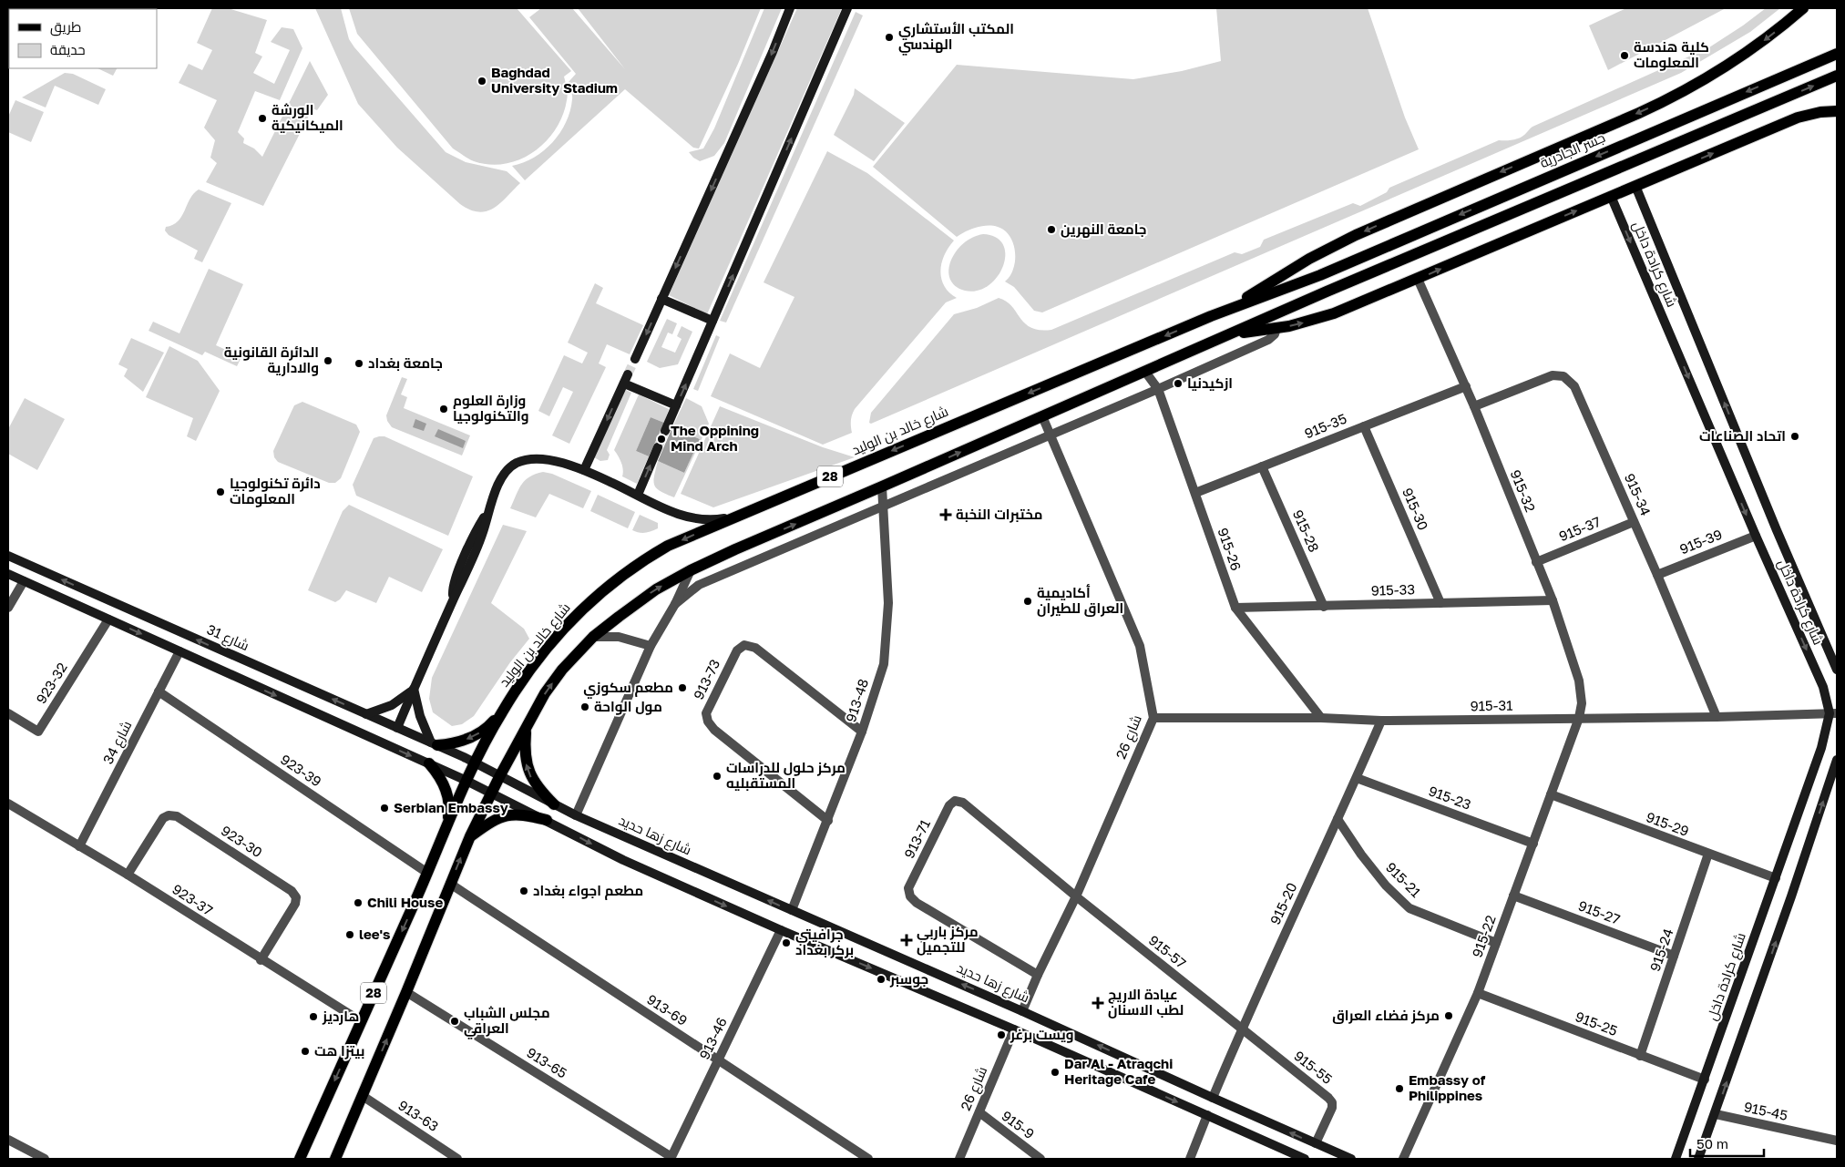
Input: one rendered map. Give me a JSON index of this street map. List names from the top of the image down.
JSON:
{
  "streets": {
    "main road": ["جسر الجادرية", "شارع خالد بن الوليد", "28"],
    "street": [
      "شارع كرادة داخل",
      "915-35",
      "915-32",
      "915-34",
      "915-30",
      "915-37",
      "915-28",
      "915-39",
      "915-26",
      "915-33",
      "شارع 31",
      "913-73",
      "923-32",
      "913-48",
      "915-31",
      "شارع 26",
      "شارع 34",
      "923-39",
      "915-23",
      "915-29",
      "شارع زها حديد",
      "913-71",
      "923-30",
      "915-21",
      "923-37",
      "915-20",
      "915-27",
      "915-22",
      "915-24",
      "915-57",
      "913-69",
      "915-25",
      "913-46",
      "913-65",
      "915-55",
      "915-45",
      "913-63",
      "915-9"
    ]
  },
  "crossings": [
    ["جسر الجادرية", "شارع خالد بن الوليد"],
    ["شارع كرادة داخل", "915-39"],
    ["شارع كرادة داخل", "915-31"],
    ["شارع كرادة داخل", "915-29"],
    ["شارع كرادة داخل", "915-25"],
    ["915-35", "915-32"],
    ["915-35", "915-30"],
    ["915-35", "915-28"],
    ["915-35", "915-26"],
    ["شارع خالد بن الوليد", "شارع 31"],
    ["شارع خالد بن الوليد", "923-39"],
    ["شارع خالد بن الوليد", "شارع زها حديد"],
    ["شارع خالد بن الوليد", "923-37"],
    ["28", "915-26"],
    ["28", "913-48"],
    ["28", "شارع 26"],
    ["28", "شارع زها حديد"],
    ["28", "913-69"],
    ["28", "913-65"],
    ["28", "913-63"],
    ["915-32", "915-34"],
    ["915-32", "915-37"],
    ["915-32", "915-33"],
    ["915-32", "915-31"],
    ["915-32", "915-22"],
    ["915-34", "915-37"],
    ["915-34", "915-39"],
    ["915-34", "915-31"],
    ["915-30", "915-33"],
    ["915-28", "915-33"],
    ["915-26", "915-33"],
    ["915-26", "915-31"],
    ["شارع 31", "شارع زها حديد"],
    ["913-73", "913-48"],
    ["913-48", "شارع زها حديد"],
    ["915-31", "شارع 26"],
    ["915-31", "915-20"],
    ["915-31", "915-22"],
    ["شارع 26", "شارع زها حديد"],
    ["شارع 26", "913-71"],
    ["شارع 26", "915-57"],
    ["شارع 26", "915-9"],
    ["شارع 34", "923-39"],
    ["شارع 34", "923-37"],
    ["915-23", "915-20"],
    ["915-23", "915-22"],
    ["915-29", "915-22"],
    ["915-29", "915-24"],
    ["شارع زها حديد", "915-20"],
    ["شارع زها حديد", "915-55"],
    ["913-71", "915-57"],
    ["923-30", "923-37"],
    ["915-21", "915-20"],
    ["915-21", "915-22"],
    ["915-20", "915-57"],
    ["915-20", "915-55"],
    ["915-27", "915-22"],
    ["915-27", "915-24"],
    ["915-22", "915-25"],
    ["915-24", "915-25"],
    ["915-57", "915-55"],
    ["913-69", "913-46"],
    ["913-46", "913-65"]
  ],
  "places": {
    "other": [
      "المكتب الأستشاري الهندسي",
      "كلية هندسة المعلومات",
      "Baghdad University Stadium",
      "الورشة الميكانيكية",
      "جامعة النهرين",
      "الدائرة القانونية والادارية",
      "جامعة بغداد",
      "ازكيدنيا",
      "وزارة العلوم والتكنولوجيا",
      "اتحاد الصناعات",
      "The Oppining Mind Arch",
      "دائرة تكنولوجيا المعلومات",
      "أكاديمية العراق للطيران",
      "مطعم سكوزي",
      "مول الواحة",
      "مركز حلول للدراسات المستقبليه",
      "Serbian Embassy",
      "مطعم اجواء بغداد",
      "Chili House",
      "lee's",
      "جرافيتي بركر بغداد",
      "جوسبر",
      "مركز فضاء العراق",
      "هارديز",
      "مجلس الشباب العراقي",
      "ويست برغر",
      "بيتزا هت",
      "Dar Al - Atraqchi Heritage Cafe",
      "Embassy of Philippines"
    ],
    "health": ["مختبرات النخبة", "مركز باربي للتجميل", "عيادة الاريج لطب الاسنان"]
  },
  "legend": ["طريق", "حديقة"],
  "scale_bar": "50 m"
}
